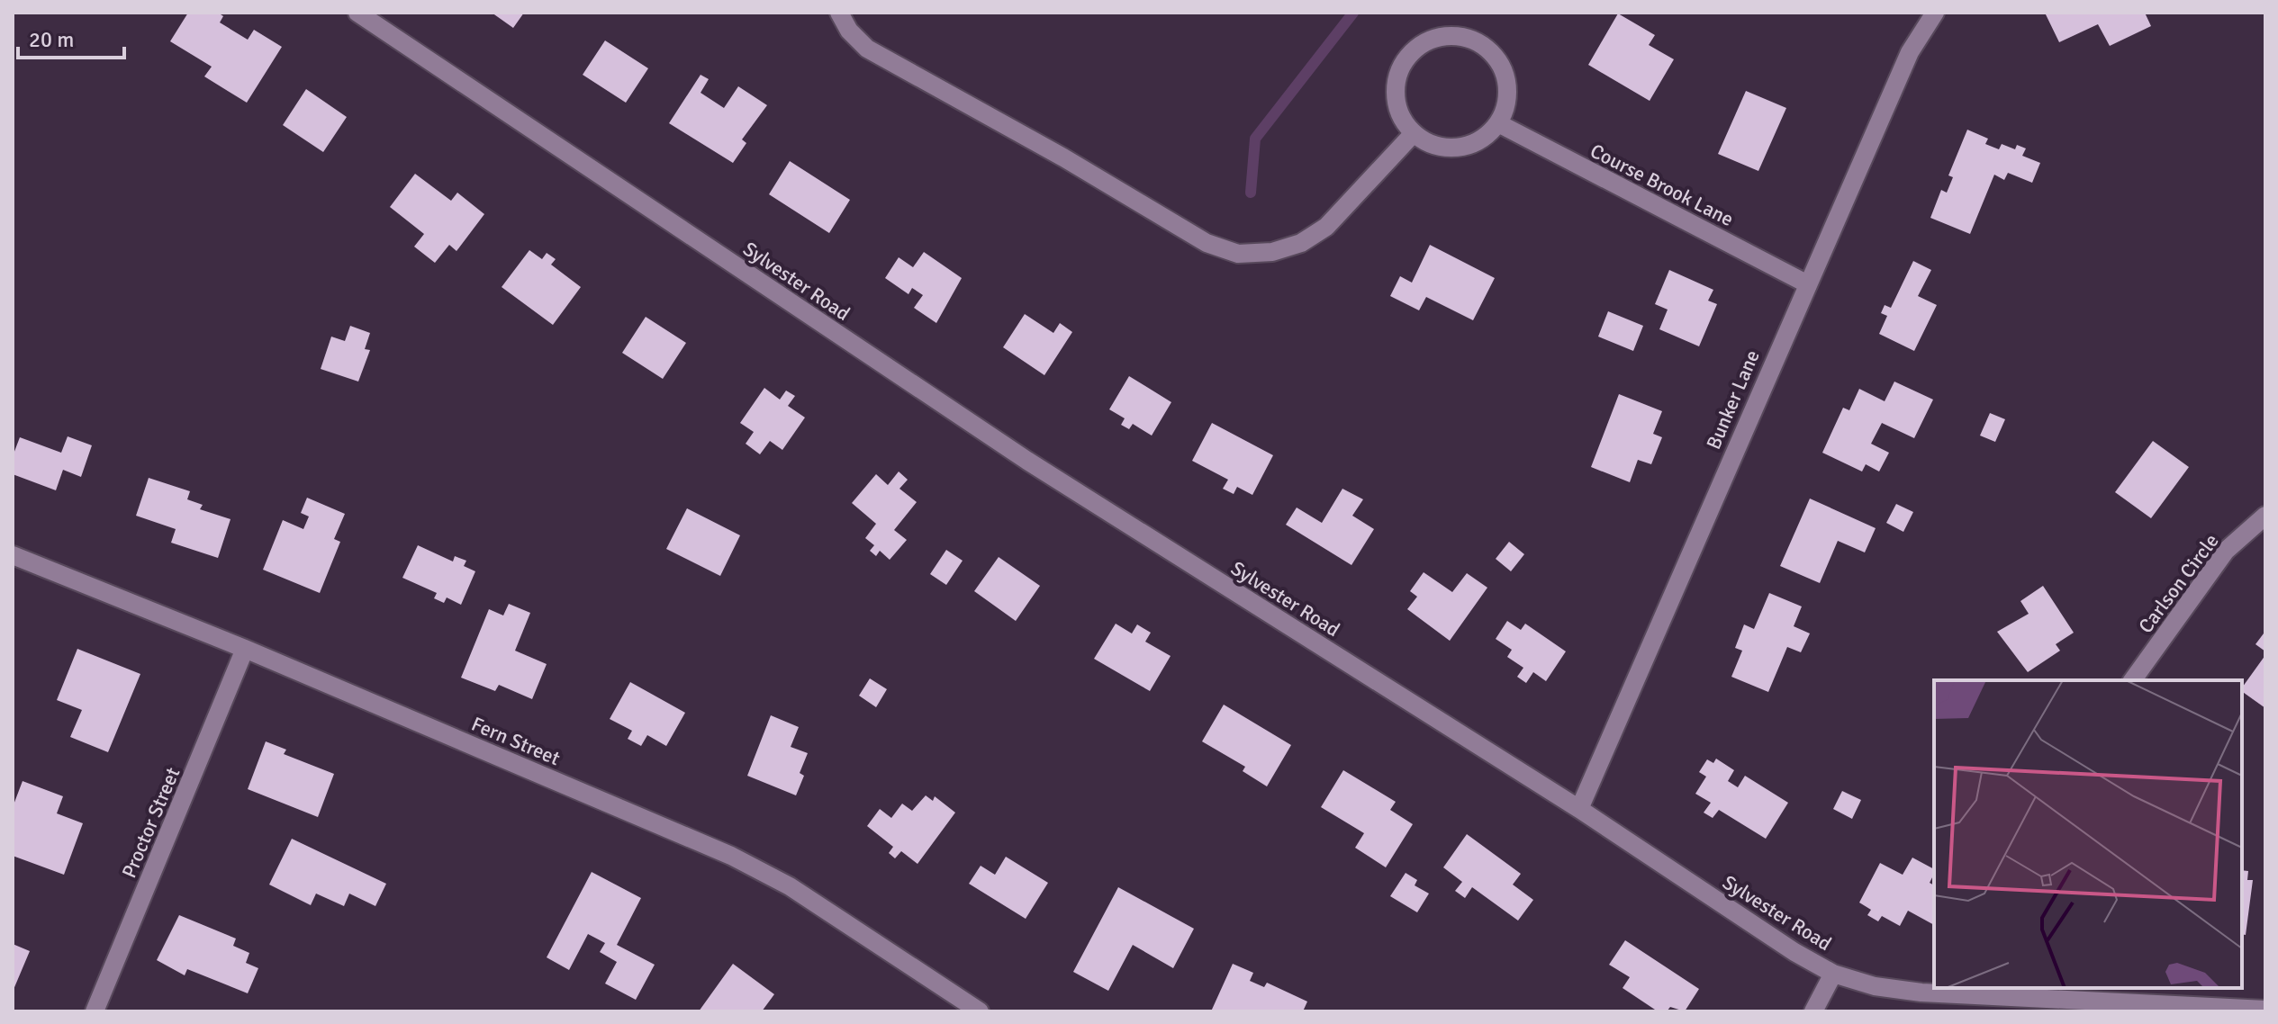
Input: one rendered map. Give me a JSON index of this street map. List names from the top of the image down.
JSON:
{
  "streets": {
    "street": [
      "Course Brook Lane",
      "Sylvester Road",
      "Bunker Lane",
      "Carlson Circle",
      "Fern Street",
      "Proctor Street"
    ]
  },
  "crossings": [
    ["Course Brook Lane", "Bunker Lane"],
    ["Sylvester Road", "Bunker Lane"],
    ["Fern Street", "Proctor Street"]
  ],
  "scale_bar": "20 m"
}
